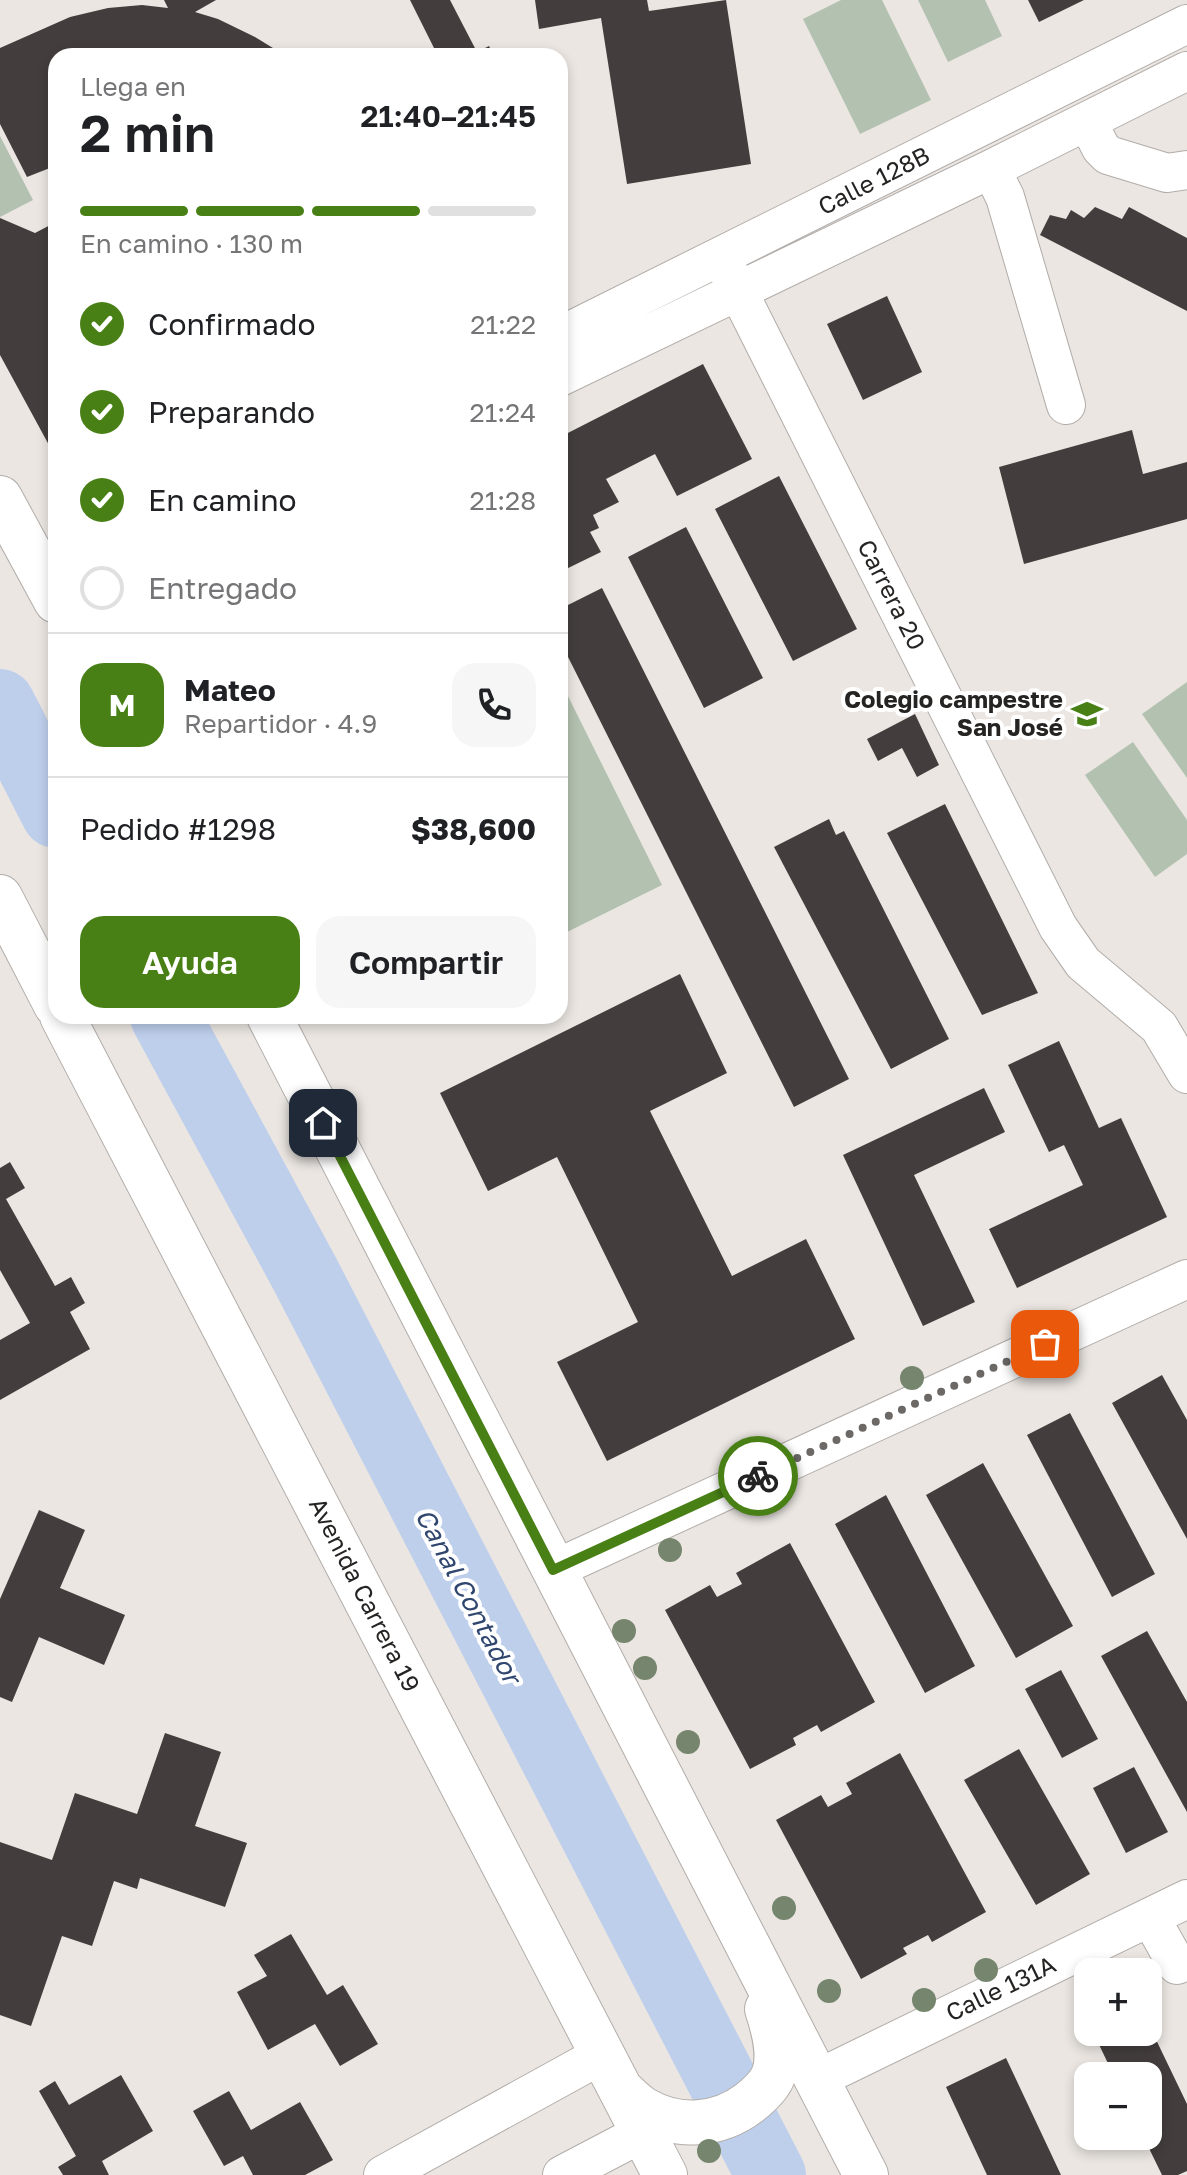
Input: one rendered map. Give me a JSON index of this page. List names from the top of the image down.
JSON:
{
  "streets": {
    "main road": ["Avenida Carrera 19"],
    "street": ["Calle 128B", "Carrera 20", "Calle 131A"]
  },
  "crossings": [
    ["Calle 128B", "Carrera 20"]
  ],
  "water": ["Canal Contador"],
  "places": {
    "school or university": ["Colegio campestre San José"]
  },
  "page": {
    "heading": ["2 min", "Llega en", "21:40–21:45"],
    "panel": [
      "Mateo",
      "Repartidor · 4.9",
      "Pedido #1298",
      "$38,600"
    ],
    "bar": "En camino · 130 m",
    "list": [
      ["Confirmado", "21:22"],
      ["Preparando", "21:24"],
      ["En camino", "21:28"],
      "Entregado"
    ],
    "round": "M",
    "buttons": ["Ayuda", "Compartir"],
    "map_buttons": ["+", "−"]
  }
}
